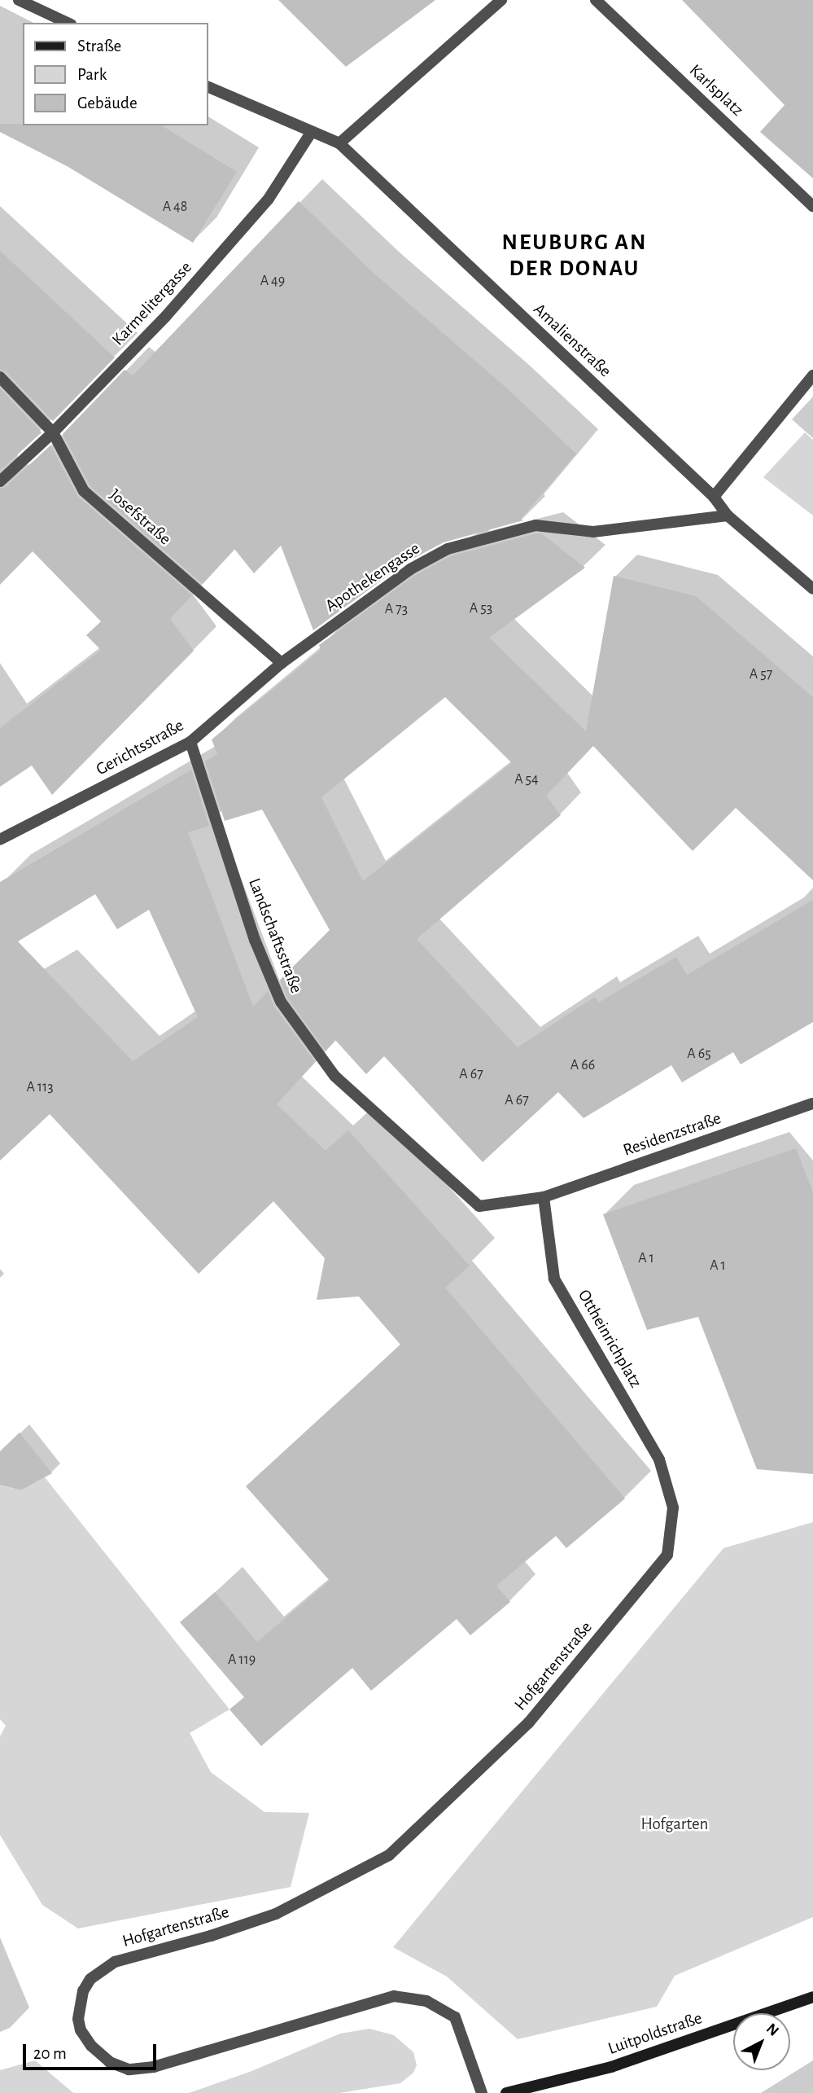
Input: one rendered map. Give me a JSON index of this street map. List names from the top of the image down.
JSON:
{
  "streets": {
    "main road": ["Luitpoldstraße"],
    "street": [
      "Karlsplatz",
      "Karmelitergasse",
      "Amalienstraße",
      "Josefstraße",
      "Apothekengasse",
      "Gerichtsstraße",
      "Landschaftsstraße",
      "Residenzstraße",
      "Ottheinrichplatz",
      "Hofgartenstraße"
    ]
  },
  "crossings": [
    ["Karmelitergasse", "Amalienstraße"],
    ["Karmelitergasse", "Josefstraße"],
    ["Amalienstraße", "Apothekengasse"],
    ["Josefstraße", "Apothekengasse"],
    ["Josefstraße", "Gerichtsstraße"],
    ["Apothekengasse", "Gerichtsstraße"],
    ["Gerichtsstraße", "Landschaftsstraße"],
    ["Landschaftsstraße", "Residenzstraße"],
    ["Landschaftsstraße", "Ottheinrichplatz"],
    ["Residenzstraße", "Ottheinrichplatz"],
    ["Ottheinrichplatz", "Hofgartenstraße"]
  ],
  "districts": ["NEUBURG AN DER DONAU"],
  "parks": ["Hofgarten"],
  "house_numbers": [
    "A 48",
    "A 49",
    "A 53",
    "A 73",
    "A 57",
    "A 54",
    "A 65",
    "A 66",
    "A 67",
    "A 113",
    "A 67",
    "A 1",
    "A 1",
    "A 119"
  ],
  "legend": ["Straße", "Park", "Gebäude"],
  "scale_bar": "20 m",
  "north": "top right"
}
